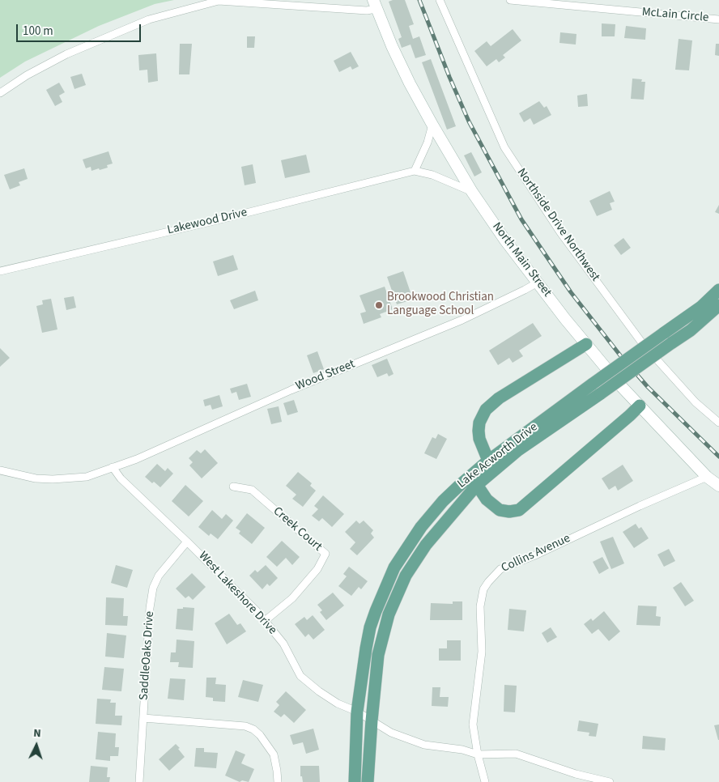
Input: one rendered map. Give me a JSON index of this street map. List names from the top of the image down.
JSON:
{
  "streets": {
    "main road": ["North Main Street", "Lake Acworth Drive"],
    "street": [
      "McLain Circle",
      "Lakewood Drive",
      "Northside Drive Northwest",
      "Wood Street",
      "Creek Court",
      "Collins Avenue",
      "West Lakeshore Drive",
      "SaddleOaks Drive"
    ]
  },
  "crossings": [
    ["Lakewood Drive", "North Main Street"],
    ["North Main Street", "Wood Street"],
    ["North Main Street", "Collins Avenue"],
    ["Wood Street", "West Lakeshore Drive"],
    ["Lake Acworth Drive", "West Lakeshore Drive"],
    ["Creek Court", "West Lakeshore Drive"],
    ["Collins Avenue", "West Lakeshore Drive"],
    ["West Lakeshore Drive", "SaddleOaks Drive"]
  ],
  "places": ["Brookwood Christian Language School"],
  "scale_bar": "100 m",
  "north": "top"
}
